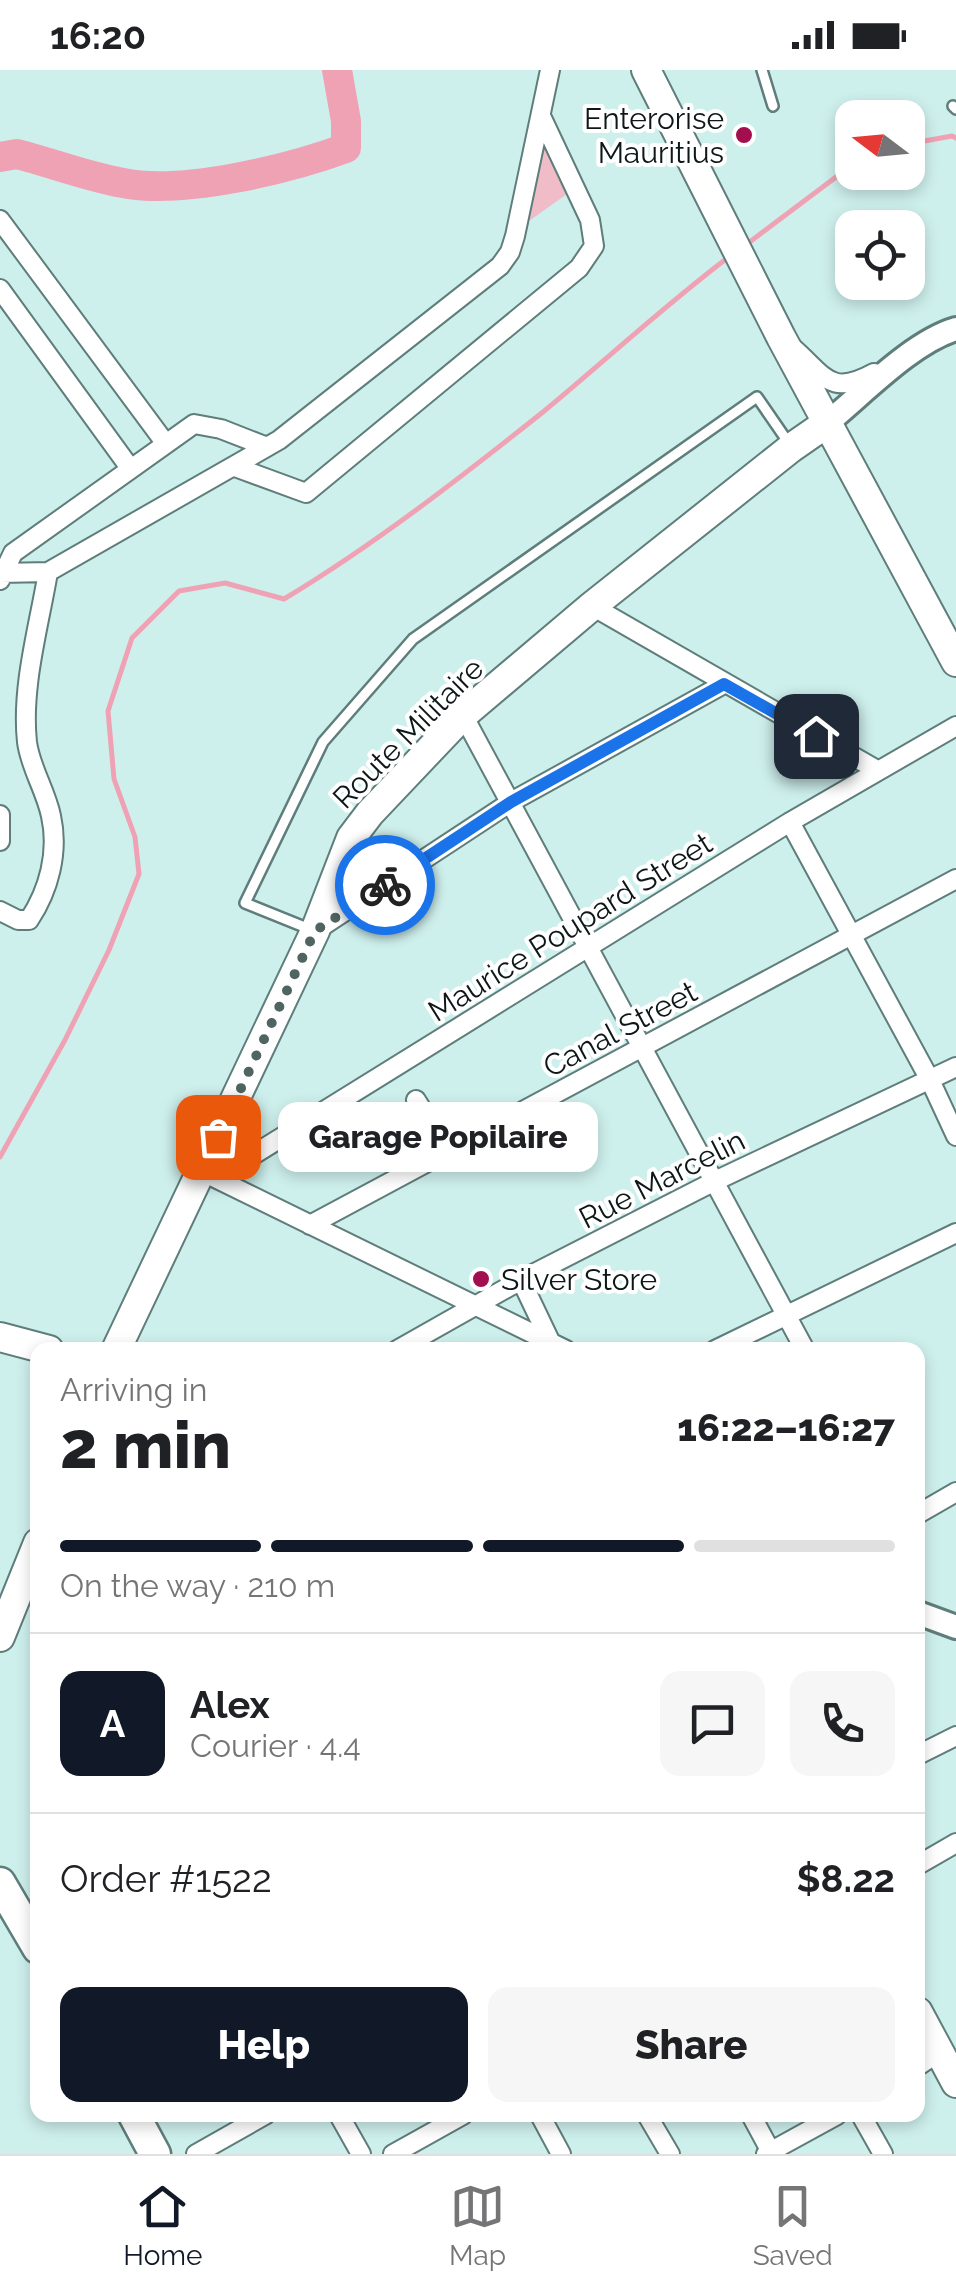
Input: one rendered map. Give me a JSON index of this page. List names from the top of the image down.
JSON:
{
  "streets": {
    "main road": ["Route Militaire"],
    "street": ["Maurice Poupard Street", "Canal Street", "Rue Marcelin"]
  },
  "crossings": [
    ["Route Militaire", "Maurice Poupard Street"]
  ],
  "places": ["Enterorise Mauritius", "Garage Popilaire", "Silver Store"],
  "north": "left",
  "page": {
    "status": "16:20",
    "bubble": "Garage Popilaire",
    "heading": ["2 min", "Arriving in", "16:22–16:27"],
    "panel": [
      "Alex",
      "Courier · 4.4",
      "Order #1522",
      "$8.22"
    ],
    "bar": "On the way · 210 m",
    "round": "A",
    "buttons": ["Help", "Share"],
    "tabs": ["Home", "Map", "Saved"]
  }
}
